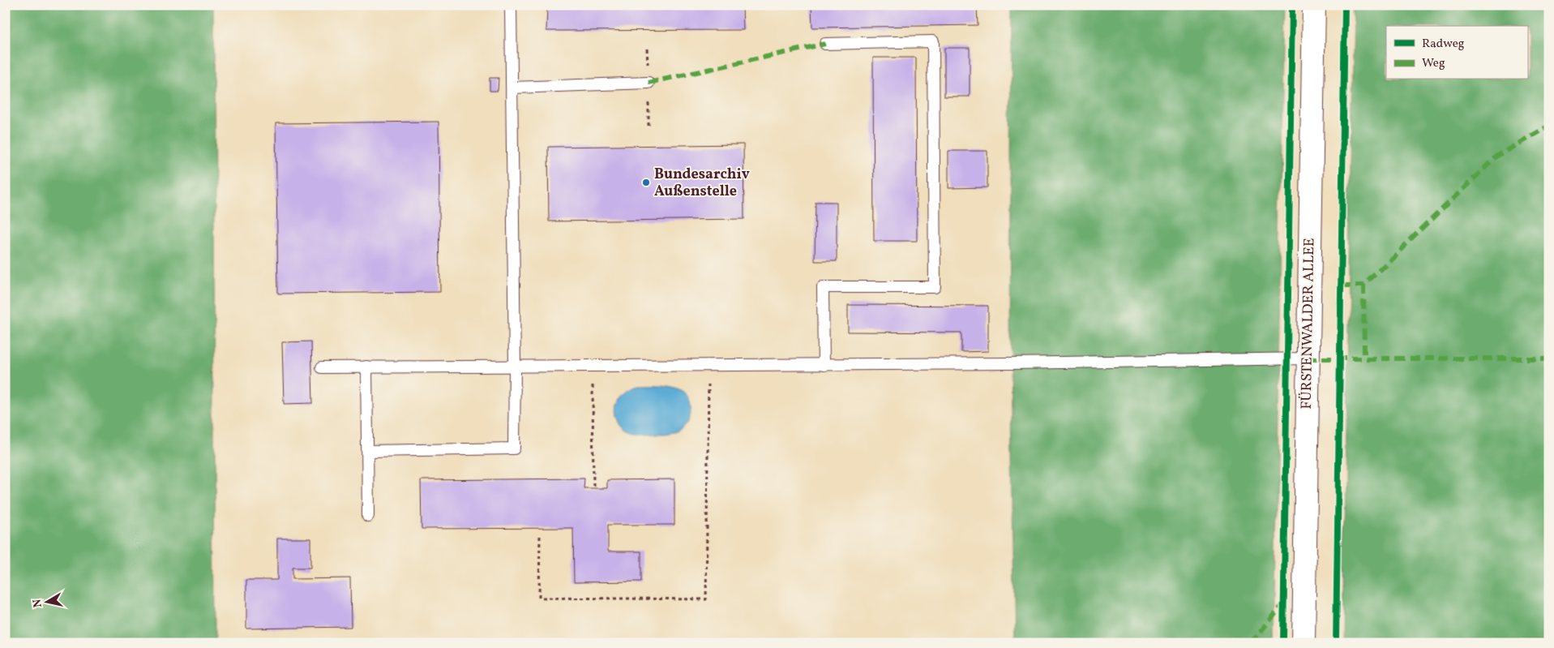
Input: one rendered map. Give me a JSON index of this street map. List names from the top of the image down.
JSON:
{
  "streets": {
    "main road": ["FÜRSTENWALDER ALLEE"]
  },
  "places": ["Bundesarchiv Außenstelle"],
  "legend": ["Radweg", "Weg"],
  "north": "left"
}
